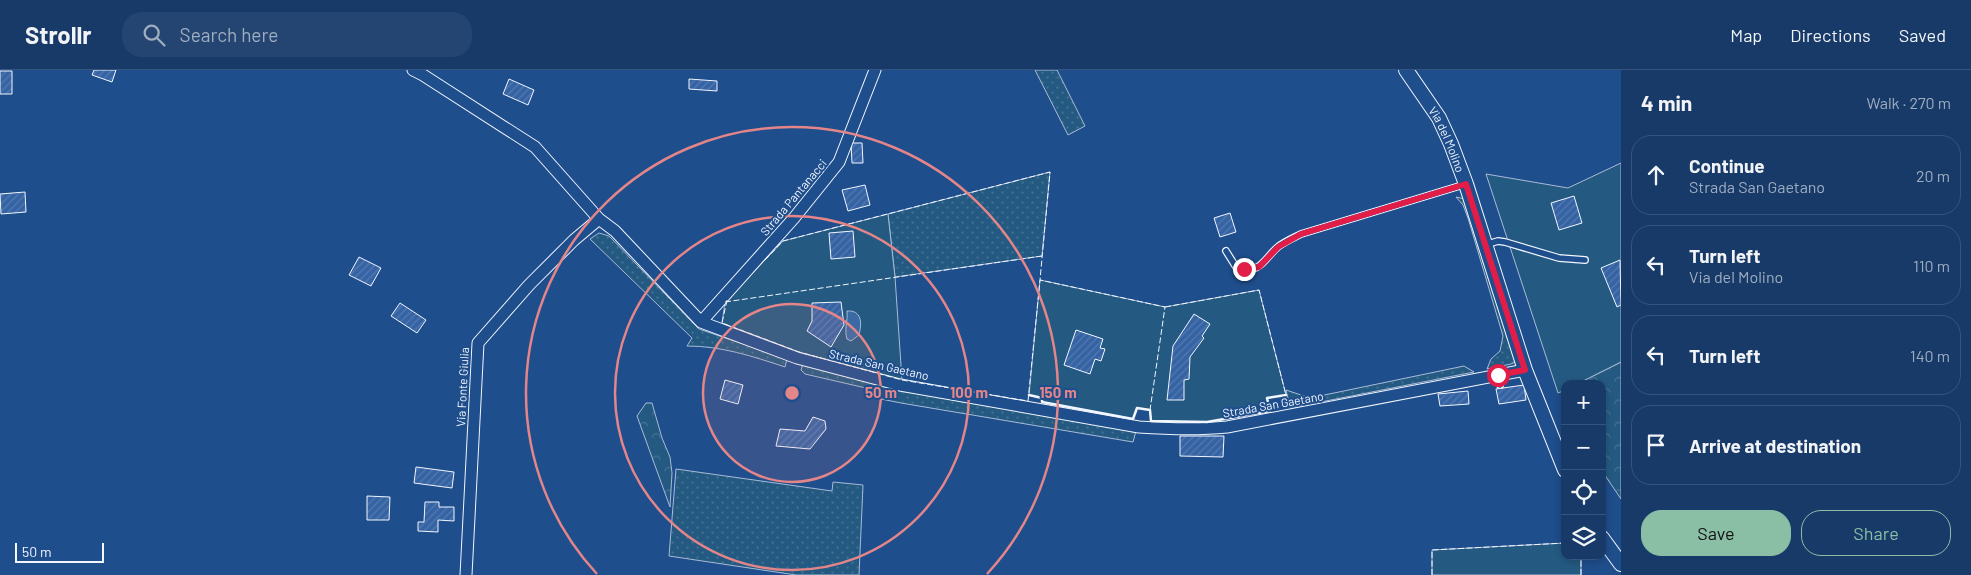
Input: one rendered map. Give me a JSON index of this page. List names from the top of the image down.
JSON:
{
  "streets": {
    "street": [
      "Via del Molino",
      "Strada Pantanacci",
      "Strada San Gaetano",
      "Via Fonte Giulia"
    ]
  },
  "crossings": [
    ["Via del Molino", "Strada San Gaetano"],
    ["Strada Pantanacci", "Strada San Gaetano"],
    ["Strada San Gaetano", "Via Fonte Giulia"]
  ],
  "scale_bar": "50 m",
  "page": {
    "header": "Strollr",
    "search": "Search here",
    "nav": ["Map", "Directions", "Saved"],
    "heading": ["4 min", "Walk · 270 m"],
    "list": [
      ["Continue", "Strada San Gaetano", "20 m"],
      ["Turn left", "Via del Molino", "110 m"],
      ["Turn left", "140 m"],
      "Arrive at destination"
    ],
    "map_buttons": ["+", "−"],
    "buttons": ["Save", "Share"],
    "scale": "50 m"
  },
  "rings": ["50 m", "100 m", "150 m"]
}
